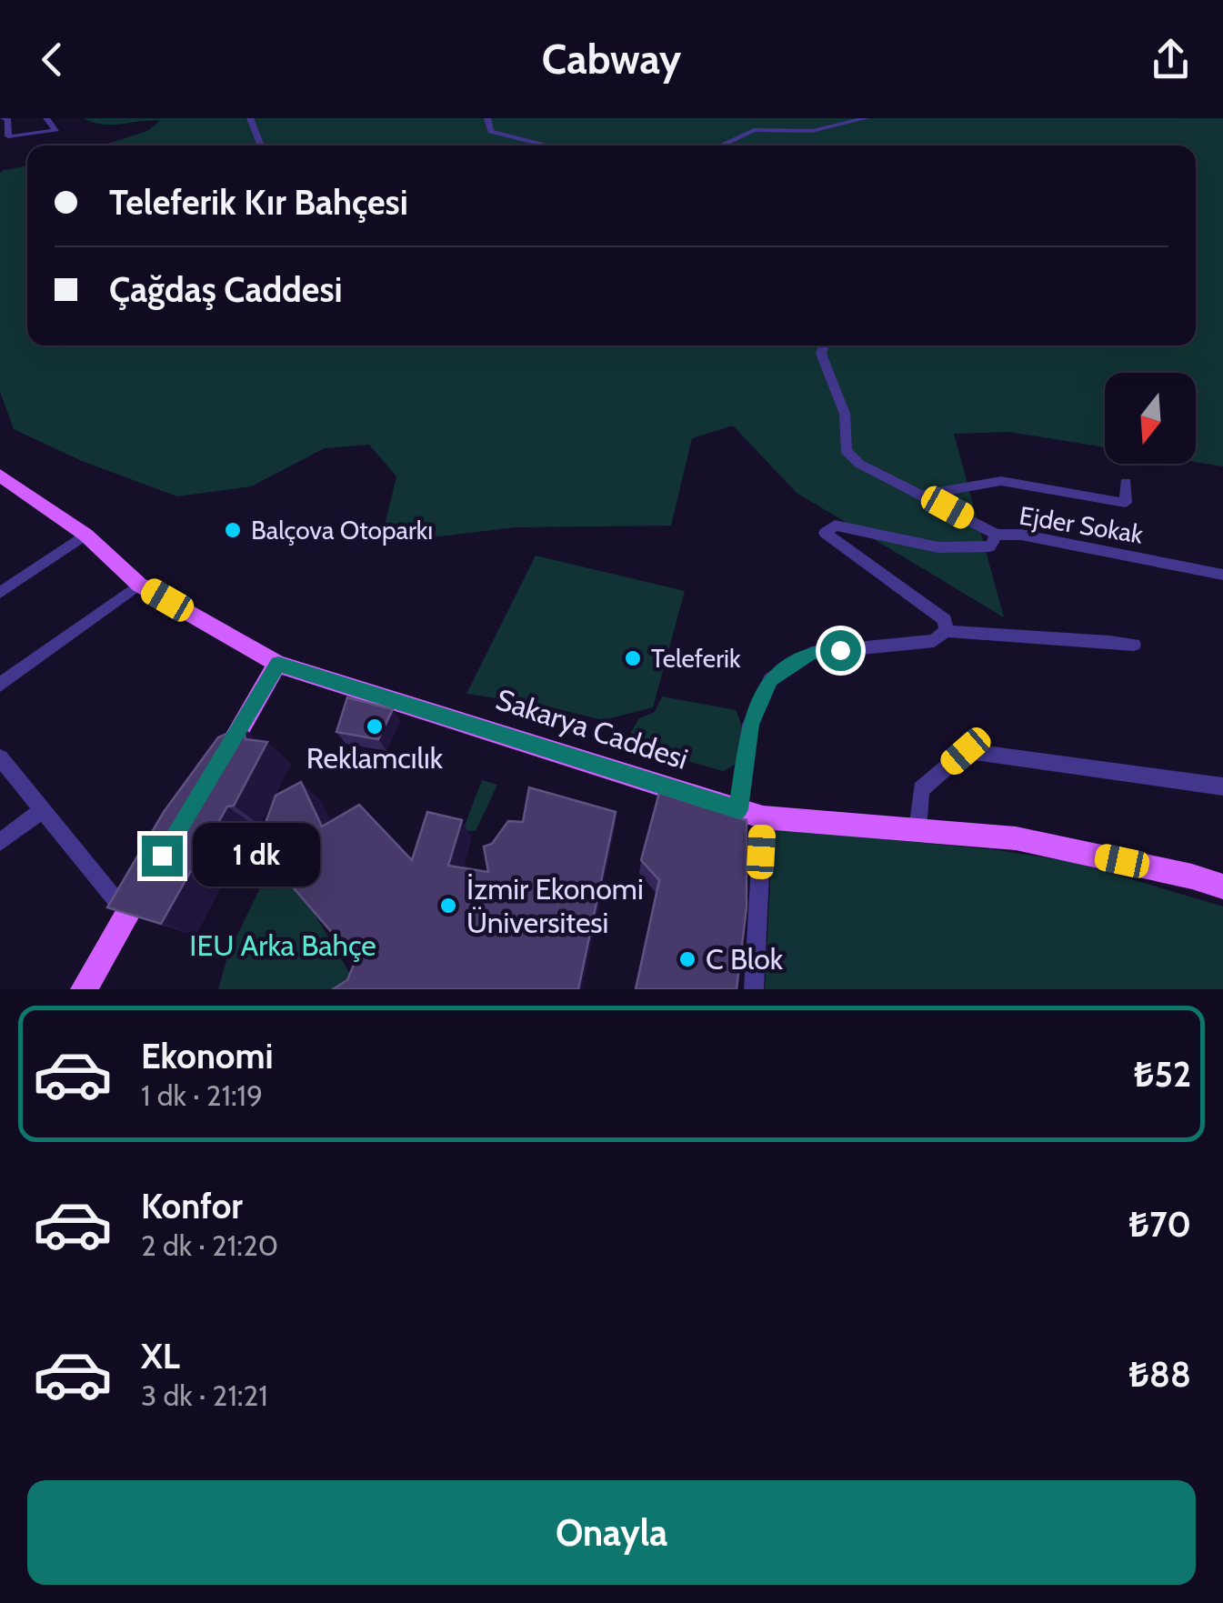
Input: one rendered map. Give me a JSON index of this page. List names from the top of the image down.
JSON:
{
  "streets": {
    "main road": ["Sakarya Caddesi"],
    "street": ["Ejder Sokak"]
  },
  "parks": ["IEU Arka Bahçe"],
  "places": [
    "Balçova Otoparkı",
    "Teleferik",
    "Reklamcılık",
    "İzmir Ekonomi Üniversitesi",
    "C Blok"
  ],
  "north": "bottom",
  "page": {
    "header": "Cabway",
    "banner": ["Teleferik Kır Bahçesi", "Çağdaş Caddesi"],
    "bubble": "1 dk",
    "list": [
      {
        "name": "Ekonomi",
        "note": "1 dk · 21:19",
        "value": "₺52"
      },
      {
        "name": "Konfor",
        "note": "2 dk · 21:20",
        "value": "₺70"
      },
      {
        "name": "XL",
        "note": "3 dk · 21:21",
        "value": "₺88"
      }
    ],
    "buttons": "Onayla"
  }
}
